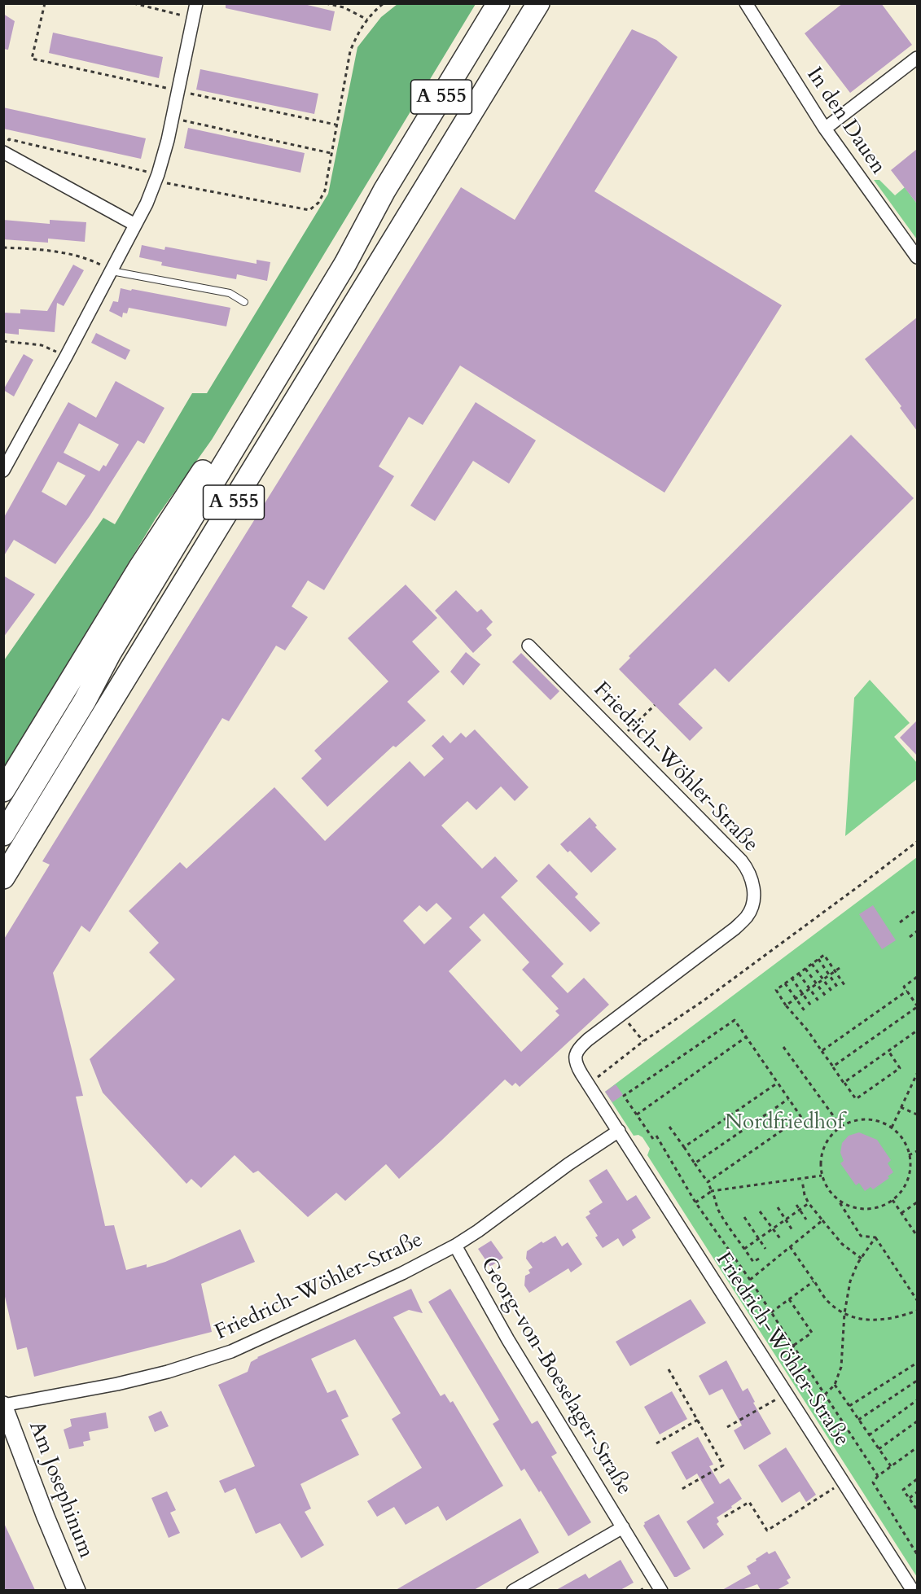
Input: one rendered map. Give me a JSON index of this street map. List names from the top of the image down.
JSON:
{
  "streets": {
    "highway": ["A 555"],
    "street": [
      "In den Dauen",
      "Friedrich-Wöhler-Straße",
      "Georg-von-Boeselager-Straße",
      "Am Josephinum"
    ]
  },
  "crossings": [
    ["Friedrich-Wöhler-Straße", "Georg-von-Boeselager-Straße"],
    ["Friedrich-Wöhler-Straße", "Am Josephinum"]
  ],
  "parks": ["Nordfriedhof"]
}
